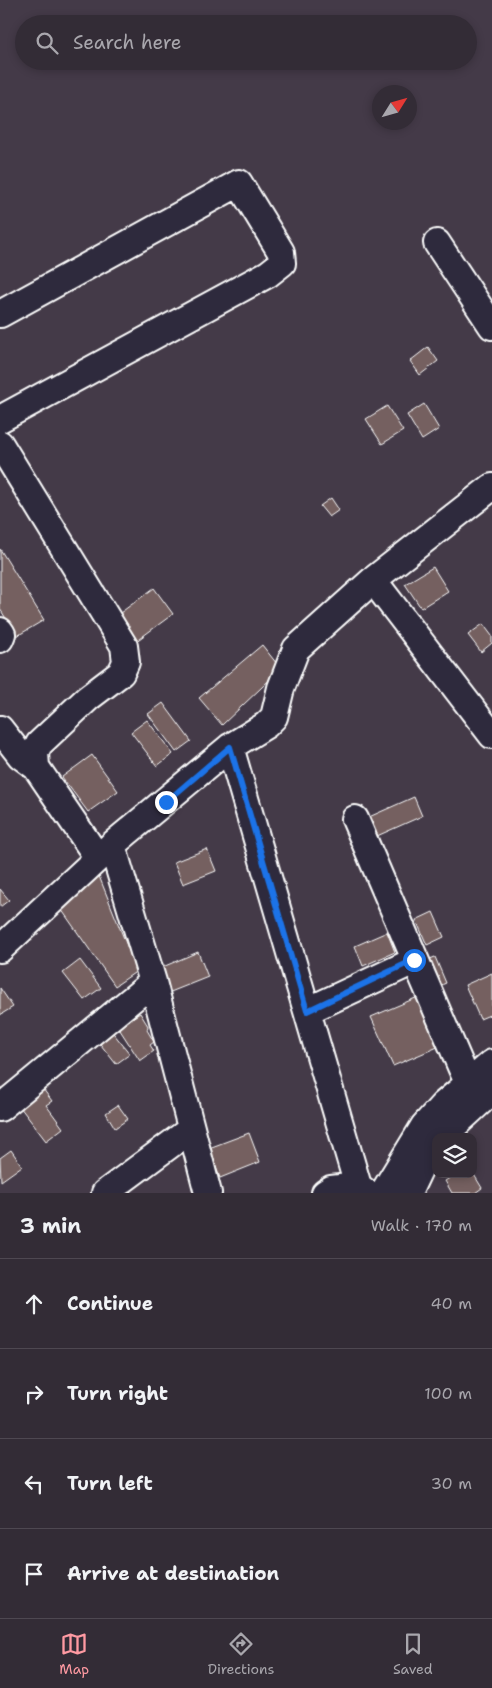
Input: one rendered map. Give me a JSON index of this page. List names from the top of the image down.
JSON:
{
  "north": "top right",
  "page": {
    "search": "Search here",
    "heading": ["3 min", "Walk · 170 m"],
    "list": [
      ["Continue", "40 m"],
      ["Turn right", "100 m"],
      ["Turn left", "30 m"],
      "Arrive at destination"
    ],
    "nav": ["Map", "Directions", "Saved"]
  }
}
